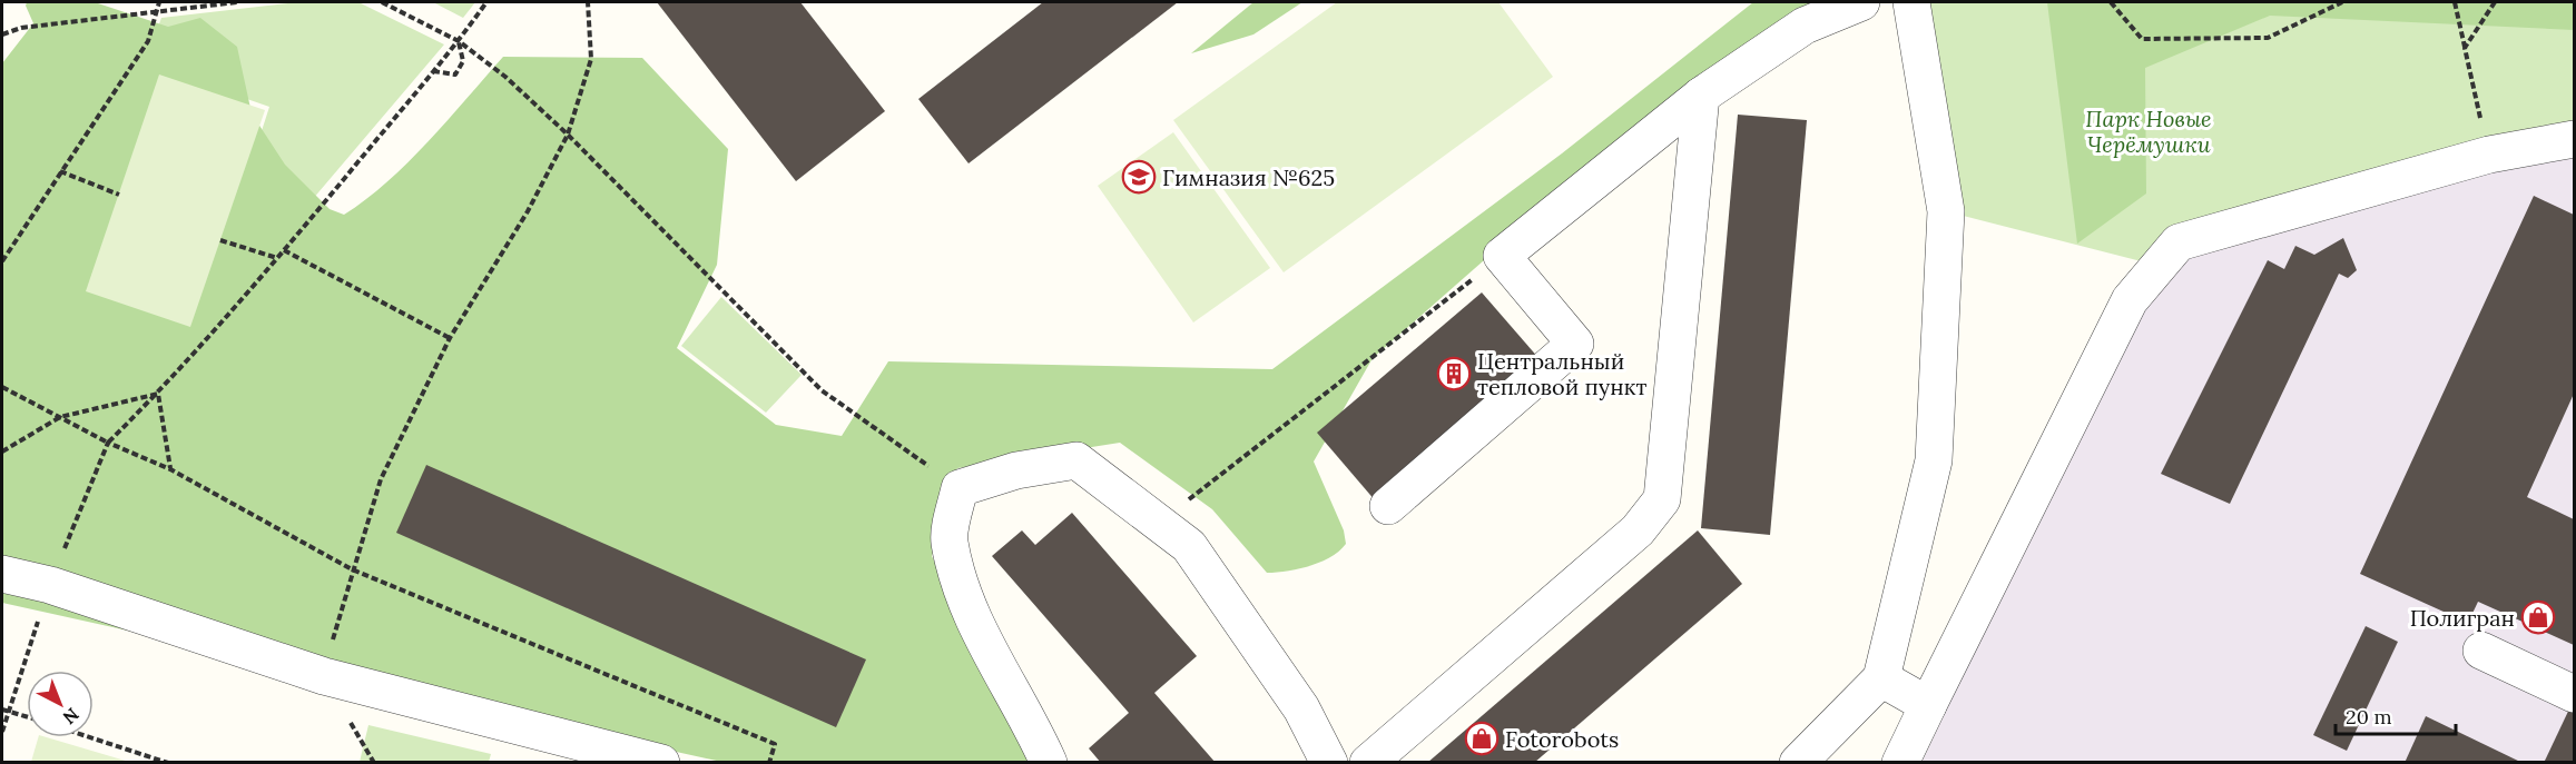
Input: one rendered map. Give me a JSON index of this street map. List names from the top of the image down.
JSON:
{
  "parks": ["Парк Новые Черёмушки"],
  "places": {
    "school or university": ["Гимназия №625"],
    "building": ["Центральный тепловой пункт"],
    "shop": ["Полигран", "Fotorobots"]
  },
  "scale_bar": "20 m",
  "north": "bottom right"
}
